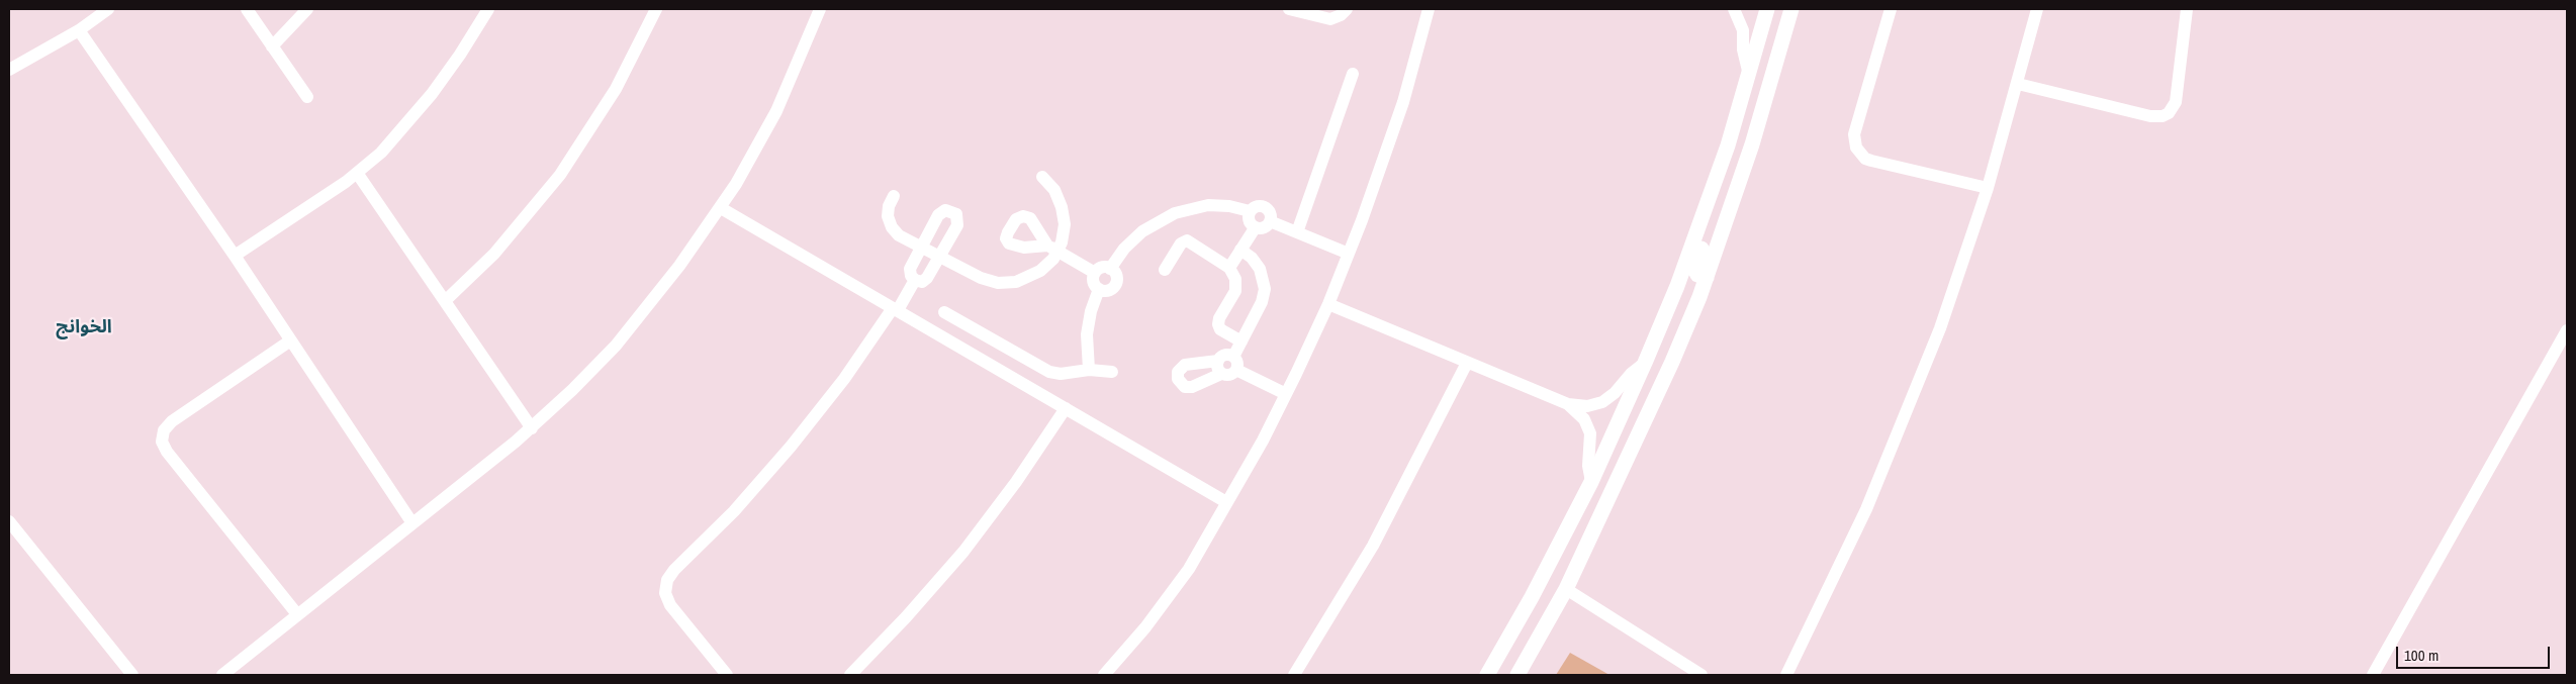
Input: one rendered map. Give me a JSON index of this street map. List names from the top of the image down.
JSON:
{
  "districts": ["الخوانج"],
  "scale_bar": "100 m"
}
